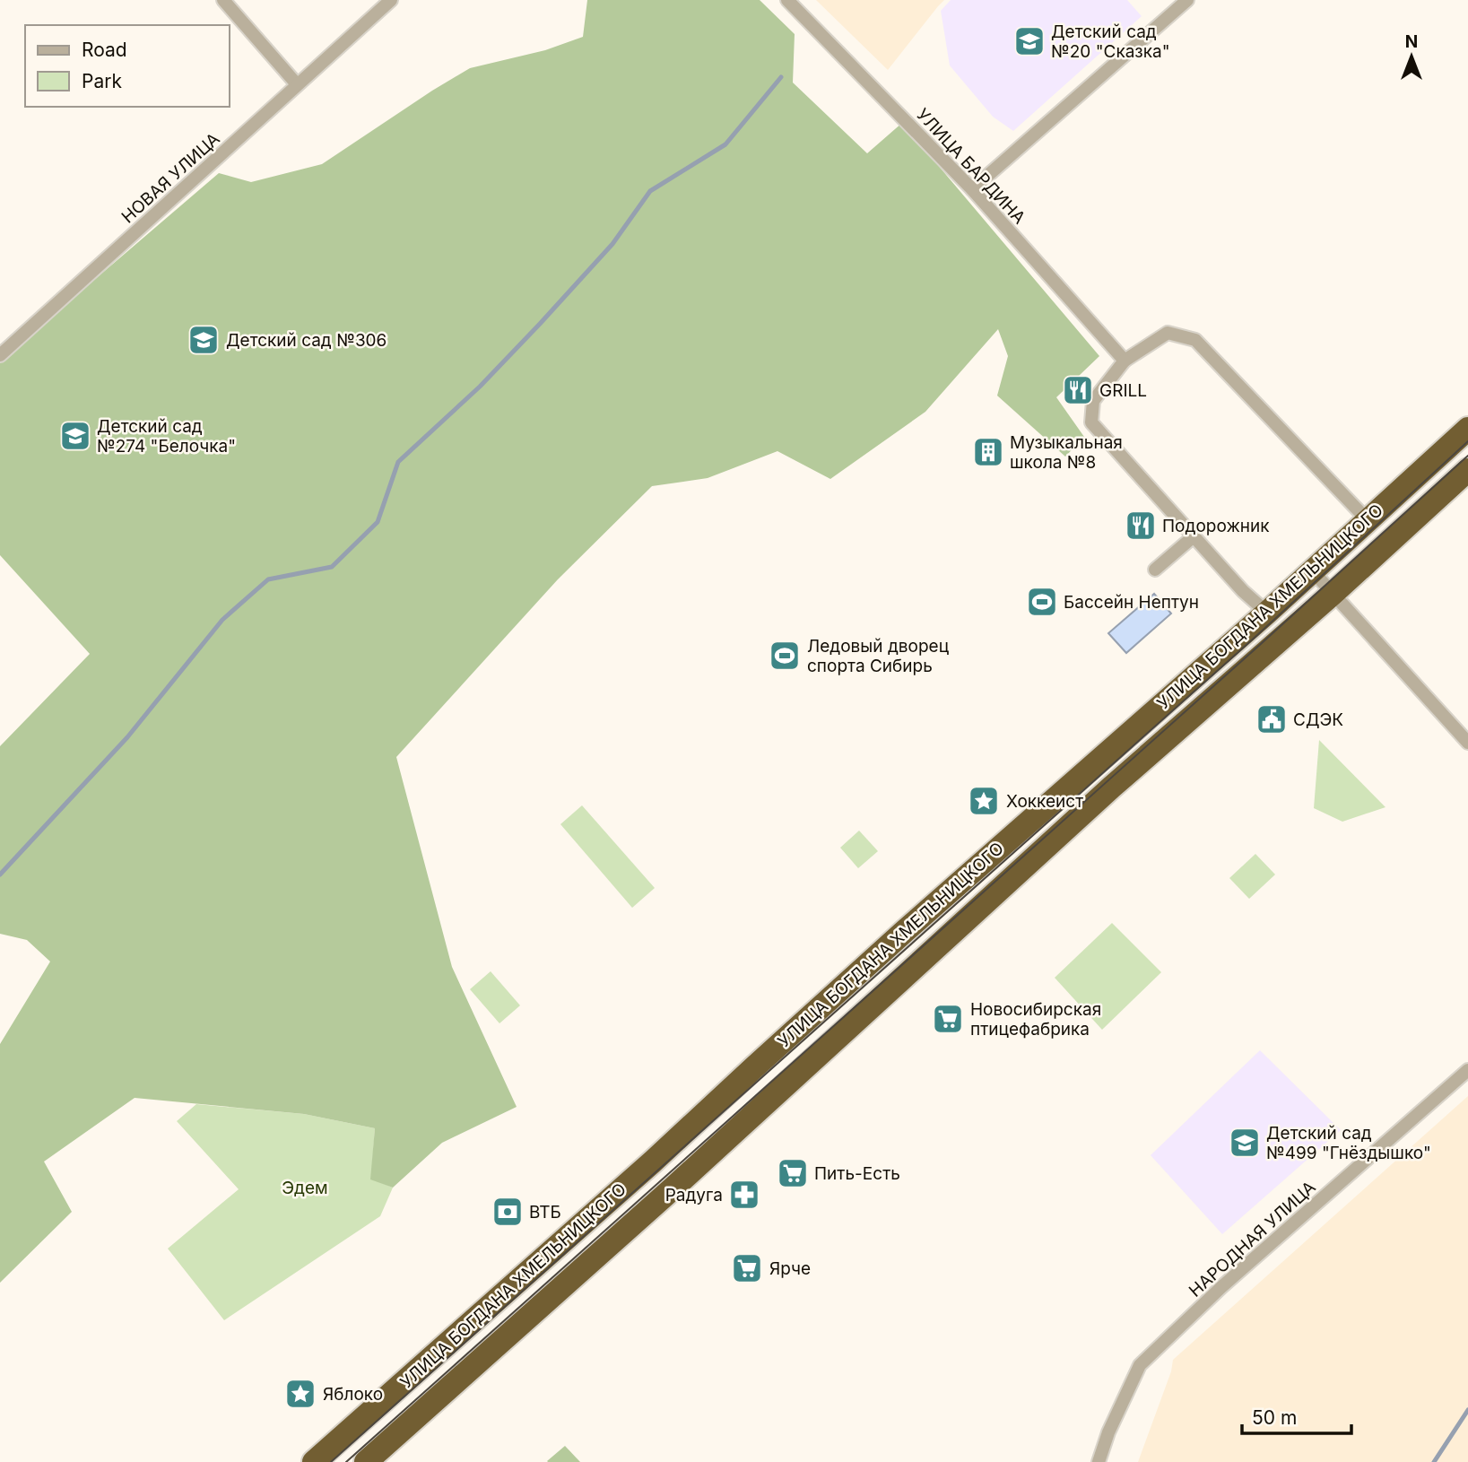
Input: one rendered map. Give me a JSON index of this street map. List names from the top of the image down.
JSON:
{
  "streets": {
    "highway": ["УЛИЦА БОГДАНА ХМЕЛЬНИЦКОГО"],
    "street": ["УЛИЦА БАРДИНА", "НОВАЯ УЛИЦА", "НАРОДНАЯ УЛИЦА"]
  },
  "parks": ["Эдем"],
  "places": {
    "school or university": [
      "Детский сад №20 \"Сказка\"",
      "Детский сад №306",
      "Детский сад №274 \"Белочка\"",
      "Детский сад №499 \"Гнёздышко\""
    ],
    "restaurant": ["GRILL", "Подорожник"],
    "building": ["Музыкальная школа №8"],
    "sports": ["Бассейн Нептун", "Ледовый дворец спорта Сибирь"],
    "public building": ["СДЭК"],
    "place": ["Хоккеист", "Яблоко"],
    "supermarket": ["Новосибирская птицефабрика", "Пить-Есть", "Ярче"],
    "pharmacy": ["Радуга"],
    "bank": ["ВТБ"]
  },
  "legend": ["Road", "Park"],
  "scale_bar": "50 m",
  "north": "top"
}
